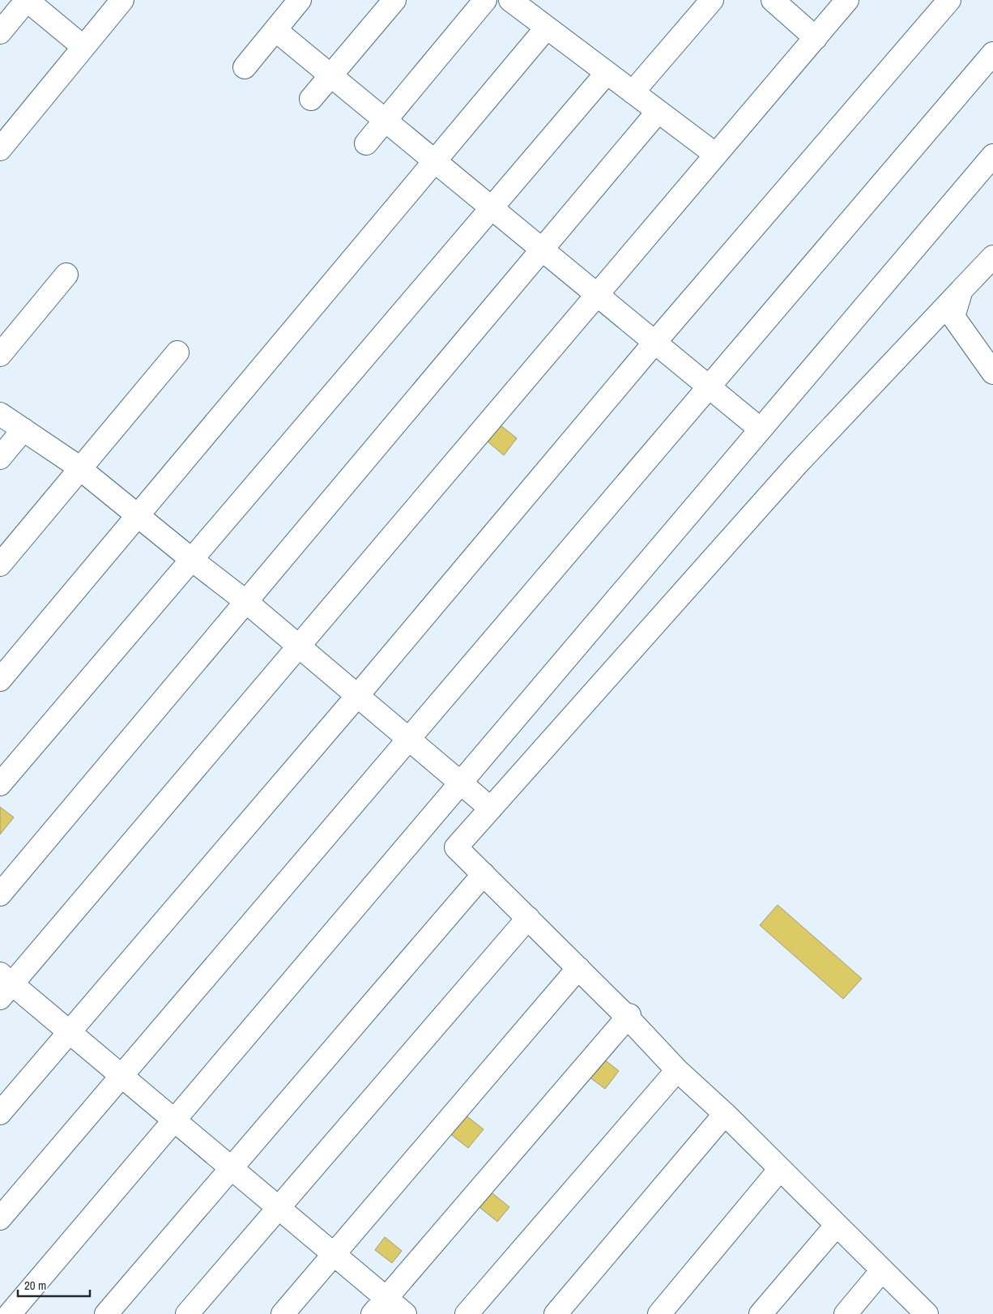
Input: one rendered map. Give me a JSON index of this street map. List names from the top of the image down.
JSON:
{
  "scale_bar": "20 m"
}
